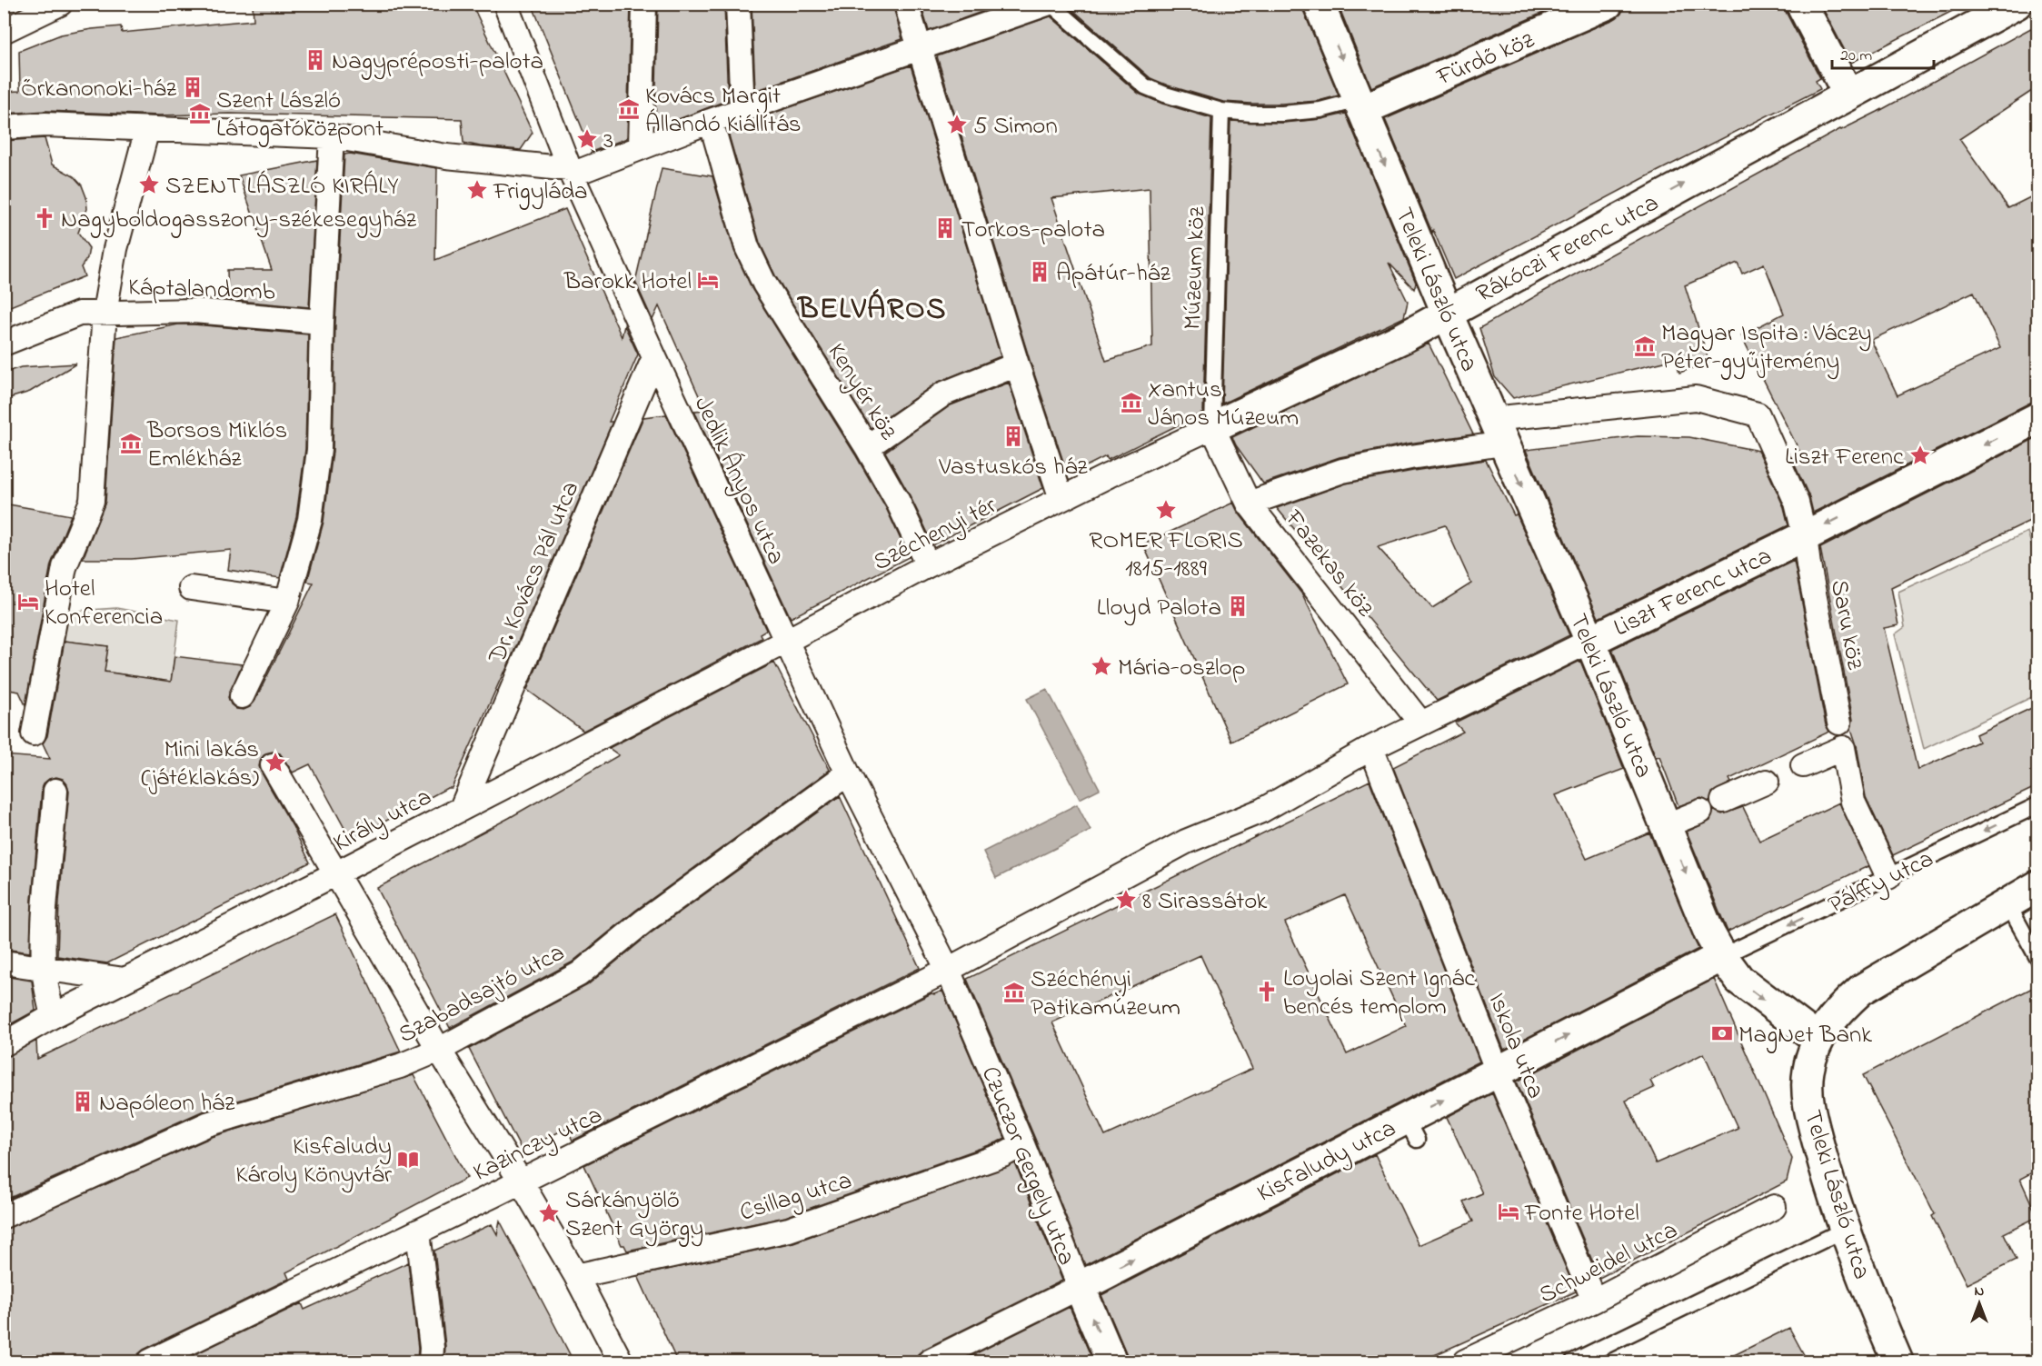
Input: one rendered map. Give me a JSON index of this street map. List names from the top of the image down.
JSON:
{
  "streets": {
    "street": [
      "Fürdő köz",
      "Rákóczi Ferenc utca",
      "Káptalandomb",
      "Teleki László utca",
      "Kenyér köz",
      "Jedlik Ányos utca",
      "Széchenyi tér",
      "Fazekas köz",
      "Dr. Kovács Pál utca",
      "Liszt Ferenc utca",
      "Saru köz",
      "Király utca",
      "Szabadsajtó utca",
      "Iskola utca",
      "Kazinczy utca",
      "Kisfaludy utca",
      "Czuczor Gergely utca",
      "Csillag utca",
      "Schweidel utca"
    ],
    "lane": ["Múzeum köz", "Pálffy utca"]
  },
  "crossings": [
    ["Fürdő köz", "Teleki László utca"],
    ["Rákóczi Ferenc utca", "Múzeum köz"],
    ["Rákóczi Ferenc utca", "Teleki László utca"],
    ["Rákóczi Ferenc utca", "Széchenyi tér"],
    ["Rákóczi Ferenc utca", "Fazekas köz"],
    ["Múzeum köz", "Fazekas köz"],
    ["Teleki László utca", "Liszt Ferenc utca"],
    ["Teleki László utca", "Saru köz"],
    ["Teleki László utca", "Pálffy utca"],
    ["Teleki László utca", "Kisfaludy utca"],
    ["Kenyér köz", "Széchenyi tér"],
    ["Jedlik Ányos utca", "Széchenyi tér"],
    ["Jedlik Ányos utca", "Dr. Kovács Pál utca"],
    ["Jedlik Ányos utca", "Liszt Ferenc utca"],
    ["Jedlik Ányos utca", "Király utca"],
    ["Jedlik Ányos utca", "Szabadsajtó utca"],
    ["Jedlik Ányos utca", "Kazinczy utca"],
    ["Jedlik Ányos utca", "Czuczor Gergely utca"],
    ["Széchenyi tér", "Király utca"],
    ["Fazekas köz", "Liszt Ferenc utca"],
    ["Dr. Kovács Pál utca", "Király utca"],
    ["Liszt Ferenc utca", "Saru köz"],
    ["Liszt Ferenc utca", "Iskola utca"],
    ["Liszt Ferenc utca", "Kazinczy utca"],
    ["Liszt Ferenc utca", "Czuczor Gergely utca"],
    ["Pálffy utca", "Kisfaludy utca"],
    ["Iskola utca", "Kisfaludy utca"],
    ["Iskola utca", "Schweidel utca"],
    ["Kazinczy utca", "Czuczor Gergely utca"],
    ["Kisfaludy utca", "Czuczor Gergely utca"],
    ["Czuczor Gergely utca", "Csillag utca"]
  ],
  "one_way": [
    "Rákóczi Ferenc utca",
    "Teleki László utca",
    "Pálffy utca",
    "Kisfaludy utca"
  ],
  "districts": ["BELVÁROS"],
  "places": {
    "building": [
      "Nagypréposti-palota",
      "Őrkanonoki-ház",
      "Torkos-palota",
      "Apátúr-ház",
      "Vastuskós ház",
      "Lloyd Palota",
      "Napóleon ház"
    ],
    "museum": [
      "Kovács Margit Állandó Kiállítás",
      "Szent László Látogatóközpont",
      "Magyar Ispita : Váczy Péter-gyűjtemény",
      "Xantus János Múzeum",
      "Borsos Miklós Emlékház",
      "Széchényi Patikamúzeum"
    ],
    "place": [
      "5 Simon",
      "3",
      "SZENT LÁSZLÓ KIRÁLY",
      "Frigyláda",
      "Liszt Ferenc",
      "ROMER FLORIS 1815-1889",
      "Mária-oszlop",
      "Mini lakás (játéklakás)",
      "8 Sirassátok",
      "Sárkányölő Szent György"
    ],
    "church": ["Nagyboldogasszony-székesegyház", "Loyolai Szent Ignác bencés templom"],
    "hotel": ["Barokk Hotel", "Hotel Konferencia", "Fonte Hotel"],
    "bank": ["MagNet Bank"],
    "library": ["Kisfaludy Károly Könyvtár"]
  },
  "scale_bar": "20 m",
  "north": "top"
}
